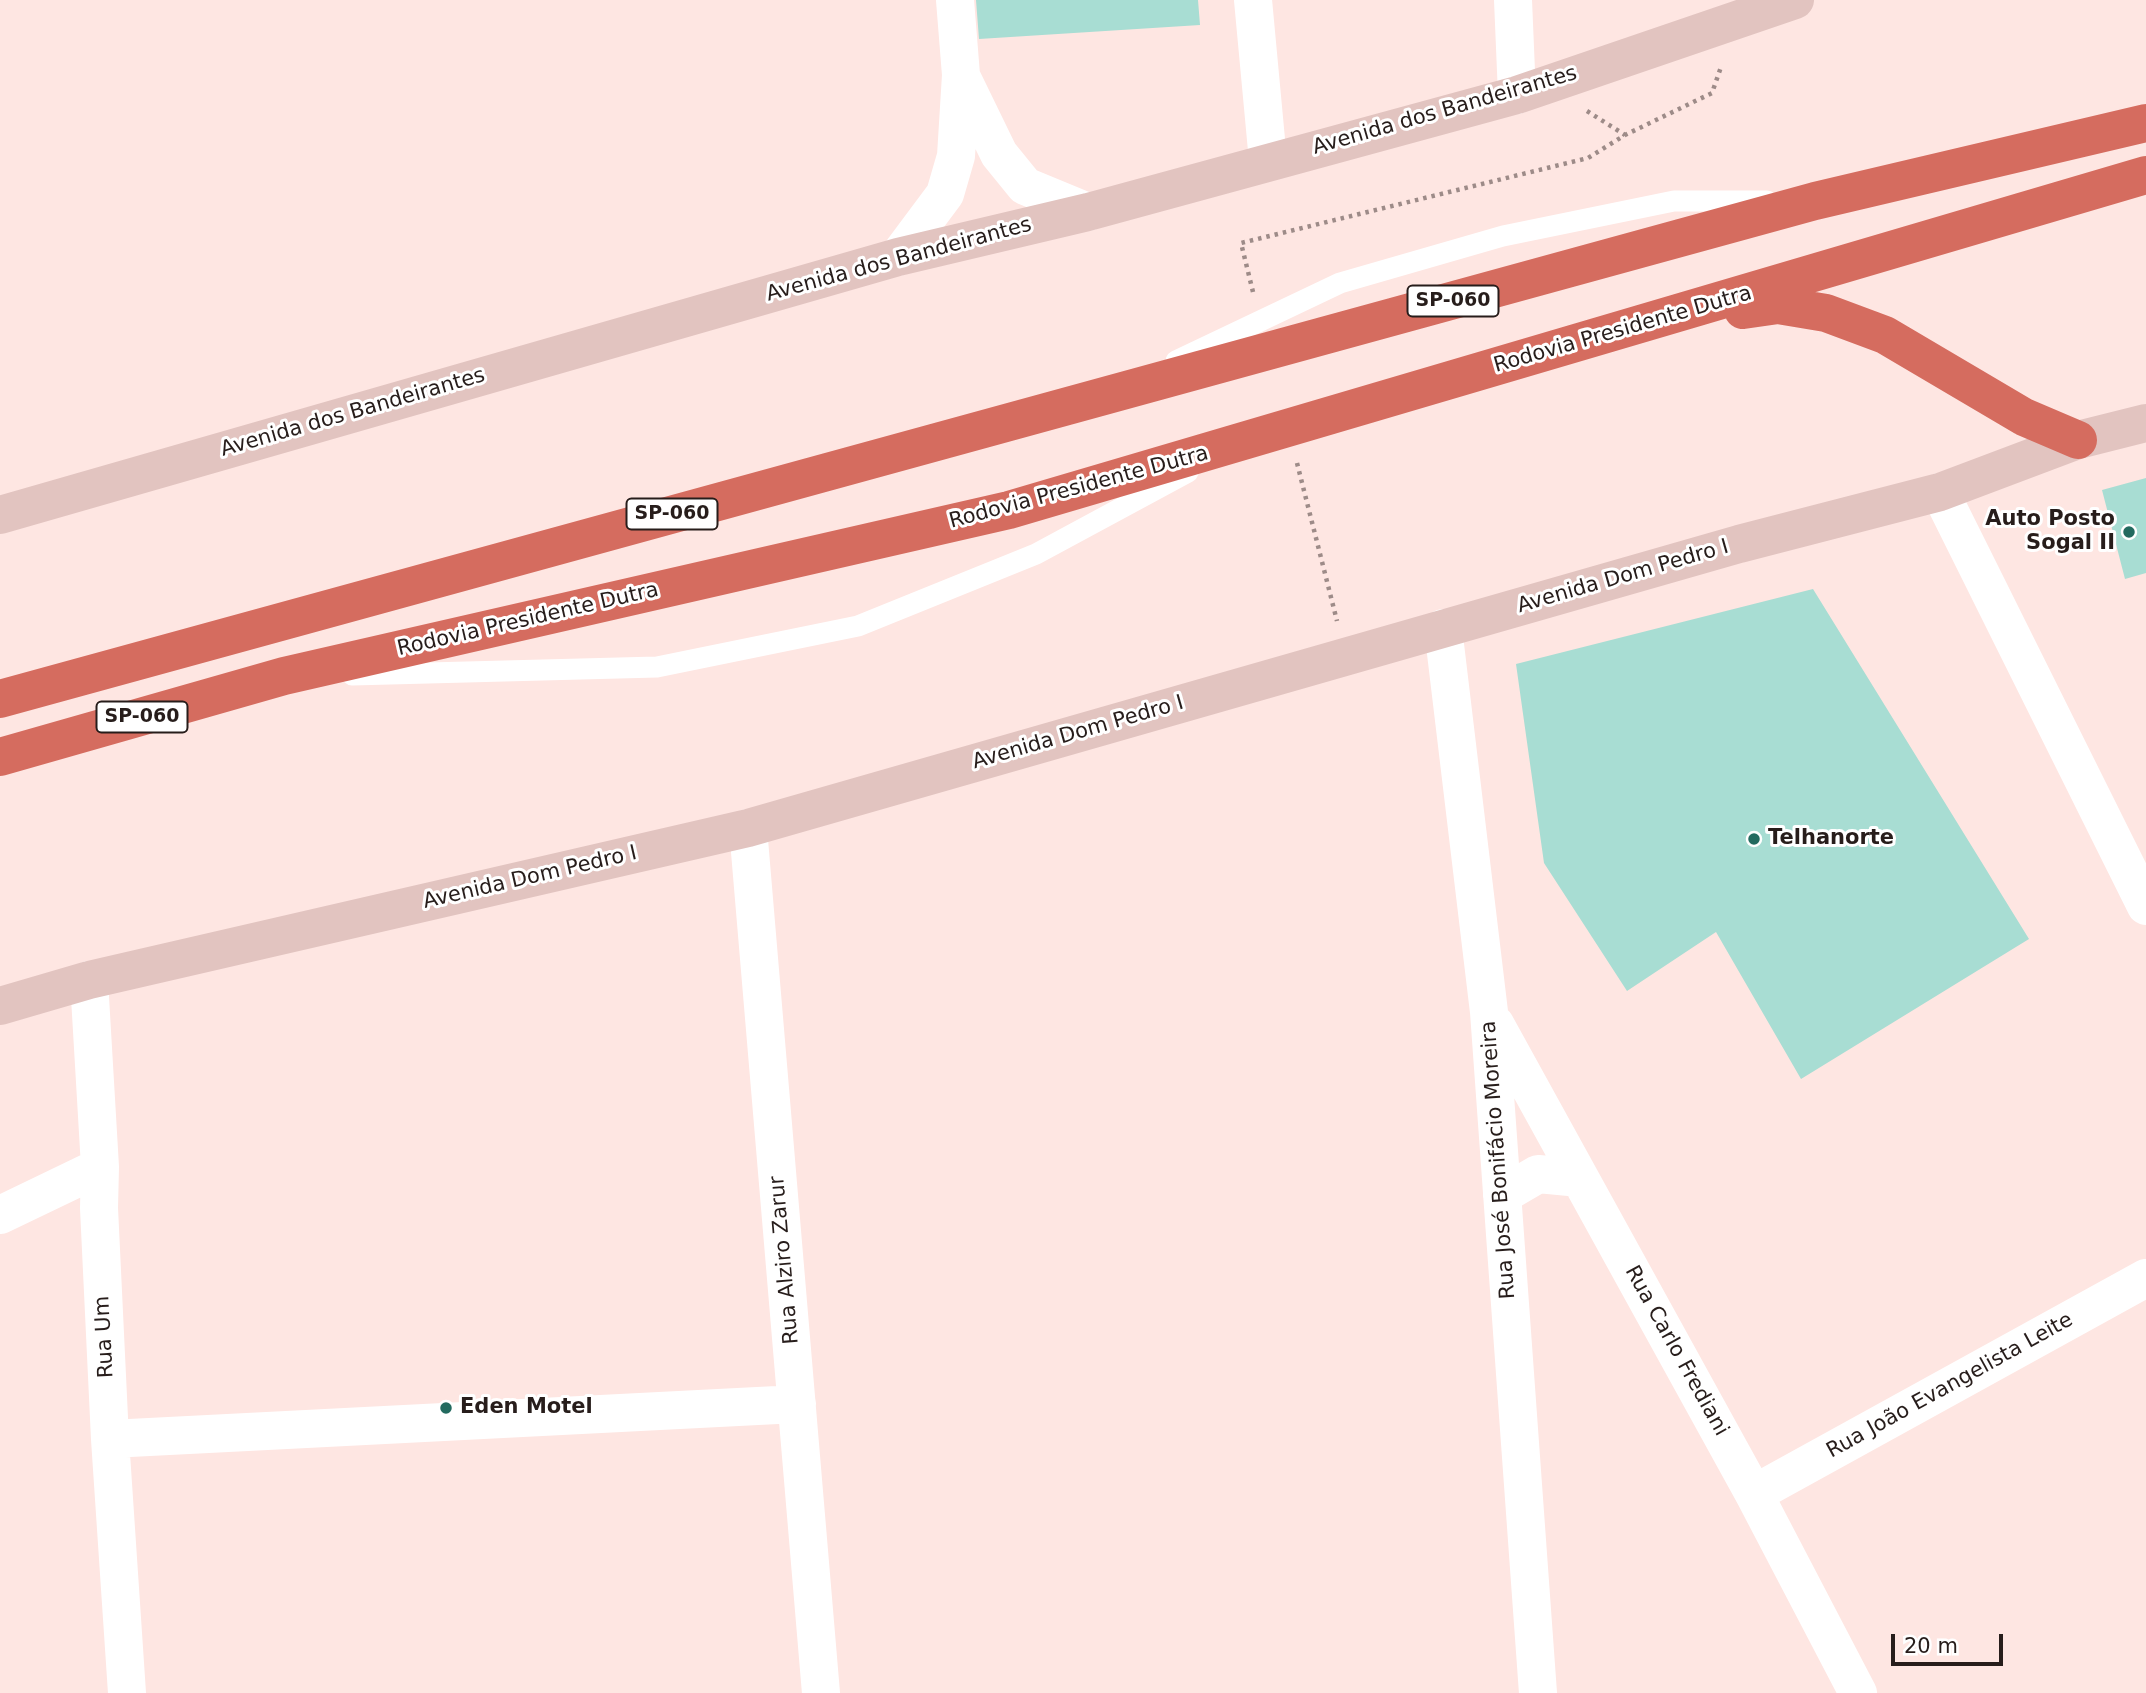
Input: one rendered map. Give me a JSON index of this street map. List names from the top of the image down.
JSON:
{
  "streets": {
    "highway": ["SP-060", "Rodovia Presidente Dutra"],
    "main road": ["Avenida dos Bandeirantes", "Avenida Dom Pedro I"],
    "street": [
      "Rua José Bonifácio Moreira",
      "Rua Alziro Zarur",
      "Rua Um",
      "Rua Carlo Frediani",
      "Rua João Evangelista Leite"
    ]
  },
  "crossings": [
    ["Avenida Dom Pedro I", "Rua José Bonifácio Moreira"],
    ["Avenida Dom Pedro I", "Rua Alziro Zarur"],
    ["Avenida Dom Pedro I", "Rua Um"],
    ["Rua José Bonifácio Moreira", "Rua Carlo Frediani"],
    ["Rua Carlo Frediani", "Rua João Evangelista Leite"]
  ],
  "places": ["Auto Posto Sogal II", "Telhanorte", "Eden Motel"],
  "scale_bar": "20 m"
}
